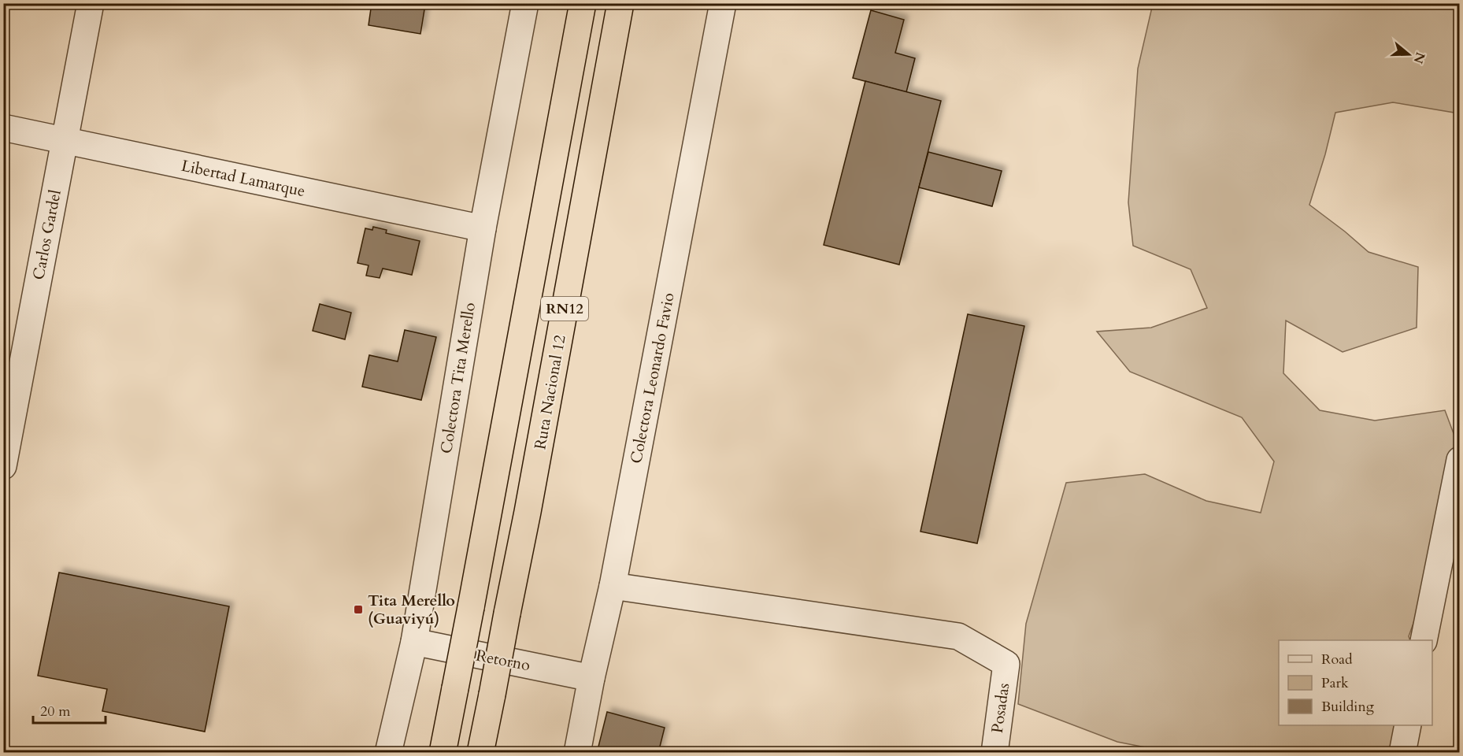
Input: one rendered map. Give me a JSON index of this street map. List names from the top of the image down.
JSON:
{
  "streets": {
    "highway": ["RN12", "Ruta Nacional 12"],
    "street": [
      "Libertad Lamarque",
      "Carlos Gardel",
      "Colectora Tita Merello",
      "Colectora Leonardo Favio",
      "Retorno",
      "Posadas"
    ]
  },
  "crossings": [
    ["Libertad Lamarque", "Carlos Gardel"],
    ["Libertad Lamarque", "Colectora Tita Merello"],
    ["Colectora Tita Merello", "Retorno"],
    ["Colectora Leonardo Favio", "Retorno"],
    ["Colectora Leonardo Favio", "Posadas"]
  ],
  "places": {
    "transit": ["Tita Merello (Guaviyú)"]
  },
  "legend": ["Road", "Park", "Building"],
  "scale_bar": "20 m",
  "north": "right"
}
